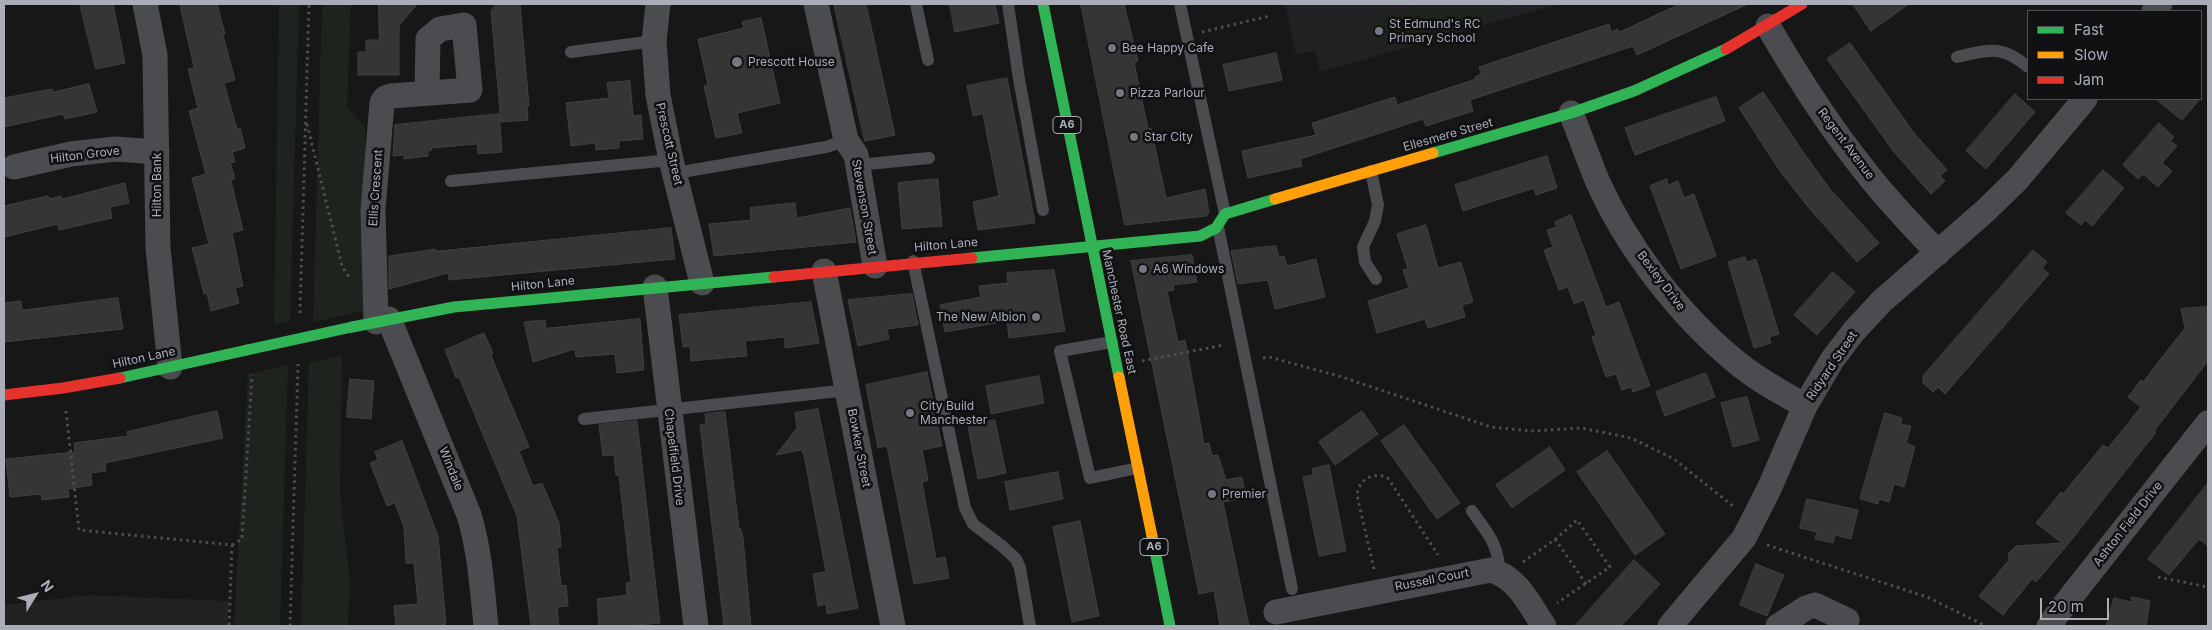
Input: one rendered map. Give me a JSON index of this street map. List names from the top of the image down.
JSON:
{
  "streets": {
    "street": [
      "A6",
      "Ellesmere Street",
      "Prescott Street",
      "Regent Avenue",
      "Hilton Grove",
      "Hilton Bank",
      "Ellis Crescent",
      "Stevenson Street",
      "Hilton Lane",
      "Bexley Drive",
      "Manchester Road East",
      "Ridyard Street",
      "Bowker Street",
      "Chapelfield Drive",
      "Windale",
      "Ashton Field Drive",
      "Russell Court"
    ]
  },
  "crossings": [
    ["Ellesmere Street", "Regent Avenue"],
    ["Ellesmere Street", "Bexley Drive"],
    ["Prescott Street", "Hilton Lane"],
    ["Regent Avenue", "Ridyard Street"],
    ["Hilton Grove", "Hilton Bank"],
    ["Hilton Bank", "Hilton Lane"],
    ["Ellis Crescent", "Hilton Lane"],
    ["Ellis Crescent", "Windale"],
    ["Stevenson Street", "Hilton Lane"],
    ["Hilton Lane", "Manchester Road East"],
    ["Hilton Lane", "Bowker Street"],
    ["Hilton Lane", "Chapelfield Drive"],
    ["Hilton Lane", "Windale"],
    ["Bexley Drive", "Ridyard Street"]
  ],
  "places": [
    "St Edmund's RC Primary School",
    "Bee Happy Cafe",
    "Prescott House",
    "Pizza Parlour",
    "Star City",
    "A6 Windows",
    "The New Albion",
    "City Build Manchester",
    "Premier"
  ],
  "legend": ["Fast", "Slow", "Jam"],
  "scale_bar": "20 m",
  "north": "top right"
}
